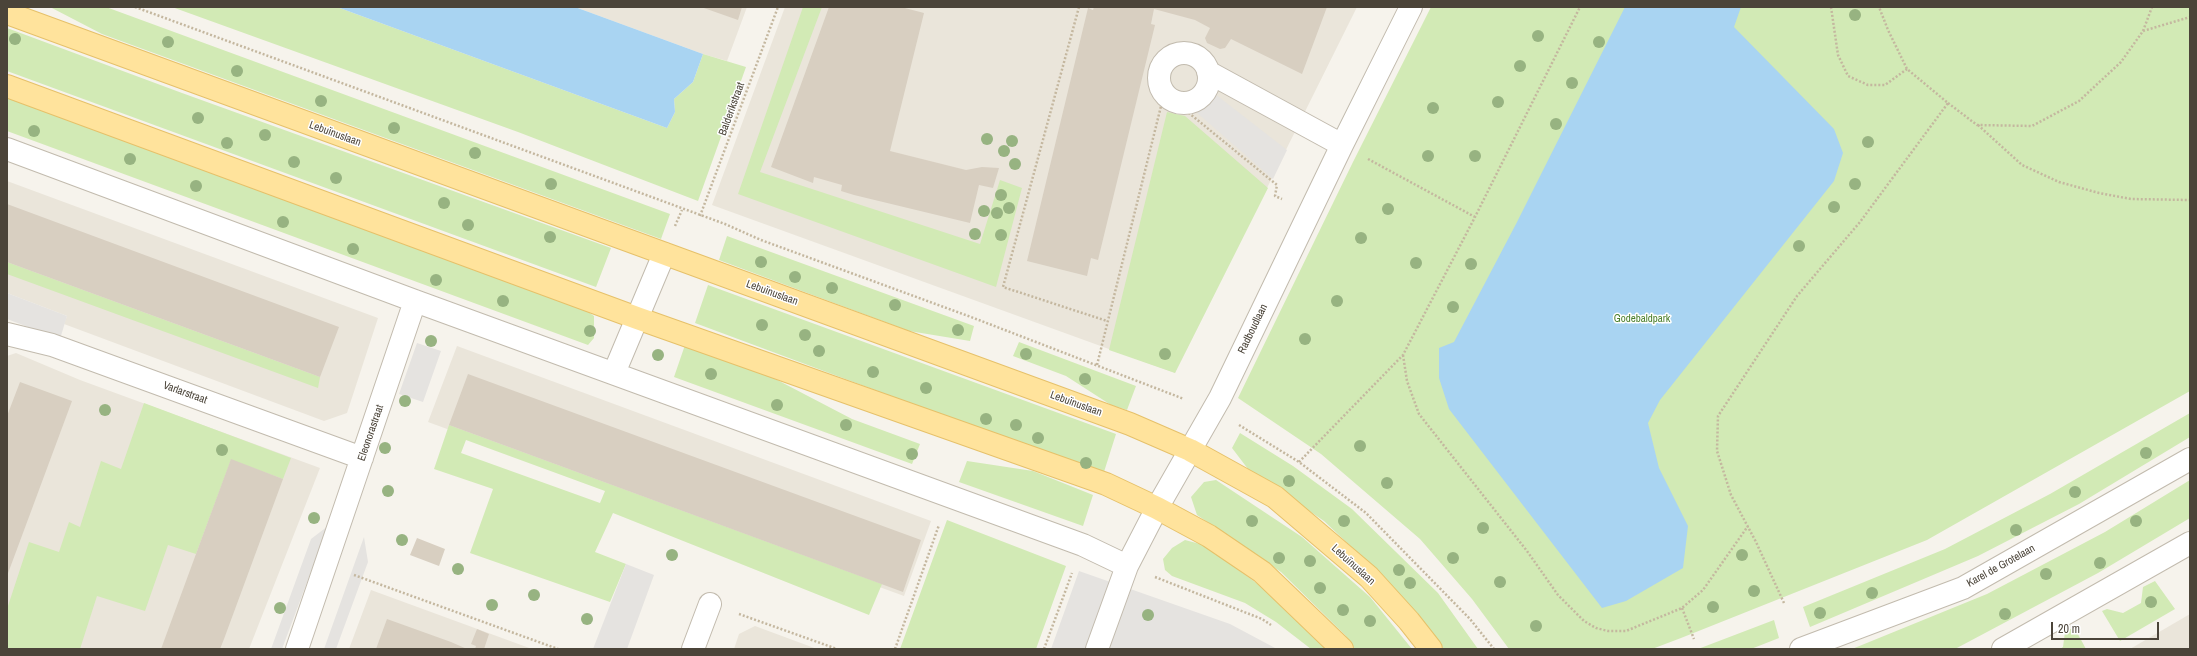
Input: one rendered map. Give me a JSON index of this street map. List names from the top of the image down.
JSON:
{
  "streets": {
    "main road": ["Lebuïnuslaan"],
    "street": [
      "Radboudlaan",
      "Varlarstraat",
      "Eleonorastraat",
      "Karel de Grotelaan"
    ],
    "path": ["Balderikstraat"]
  },
  "crossings": [
    ["Lebuïnuslaan", "Radboudlaan"],
    ["Varlarstraat", "Eleonorastraat"]
  ],
  "parks": ["Godebaldpark"],
  "scale_bar": "20 m"
}
